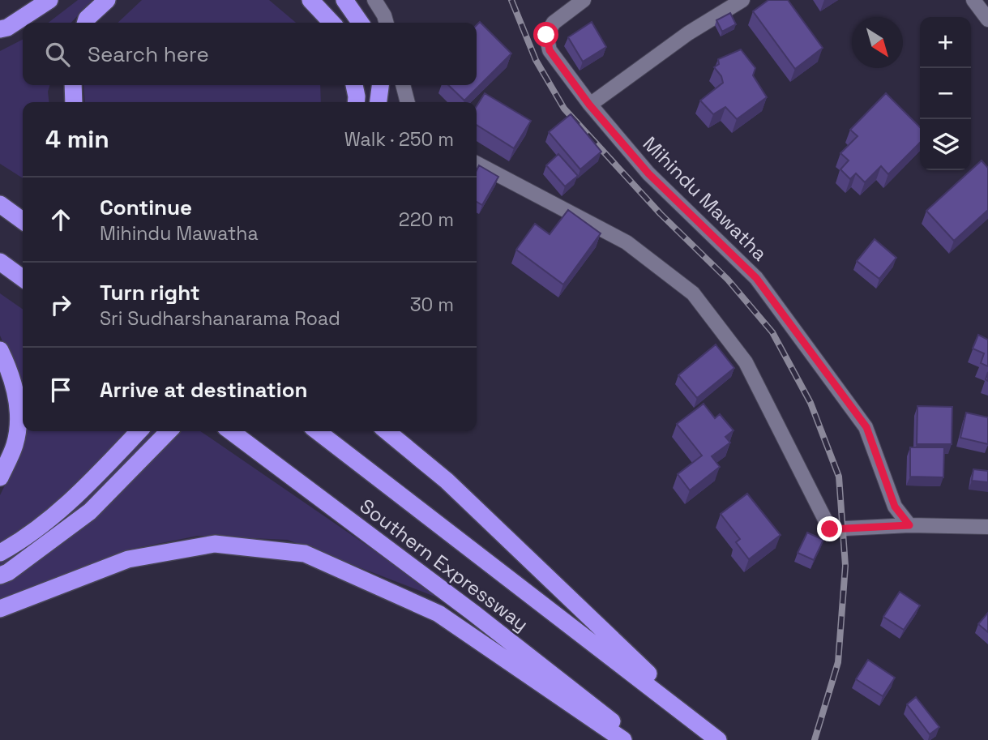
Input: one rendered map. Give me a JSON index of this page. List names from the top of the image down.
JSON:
{
  "streets": {
    "highway": ["Southern Expressway"],
    "street": ["Mihindu Mawatha"]
  },
  "north": "bottom right",
  "page": {
    "map_buttons": ["+", "−"],
    "search": "Search here",
    "heading": ["4 min", "Walk · 250 m"],
    "list": [
      ["Continue", "Mihindu Mawatha", "220 m"],
      ["Turn right", "Sri Sudharshanarama Road", "30 m"],
      "Arrive at destination"
    ]
  }
}
